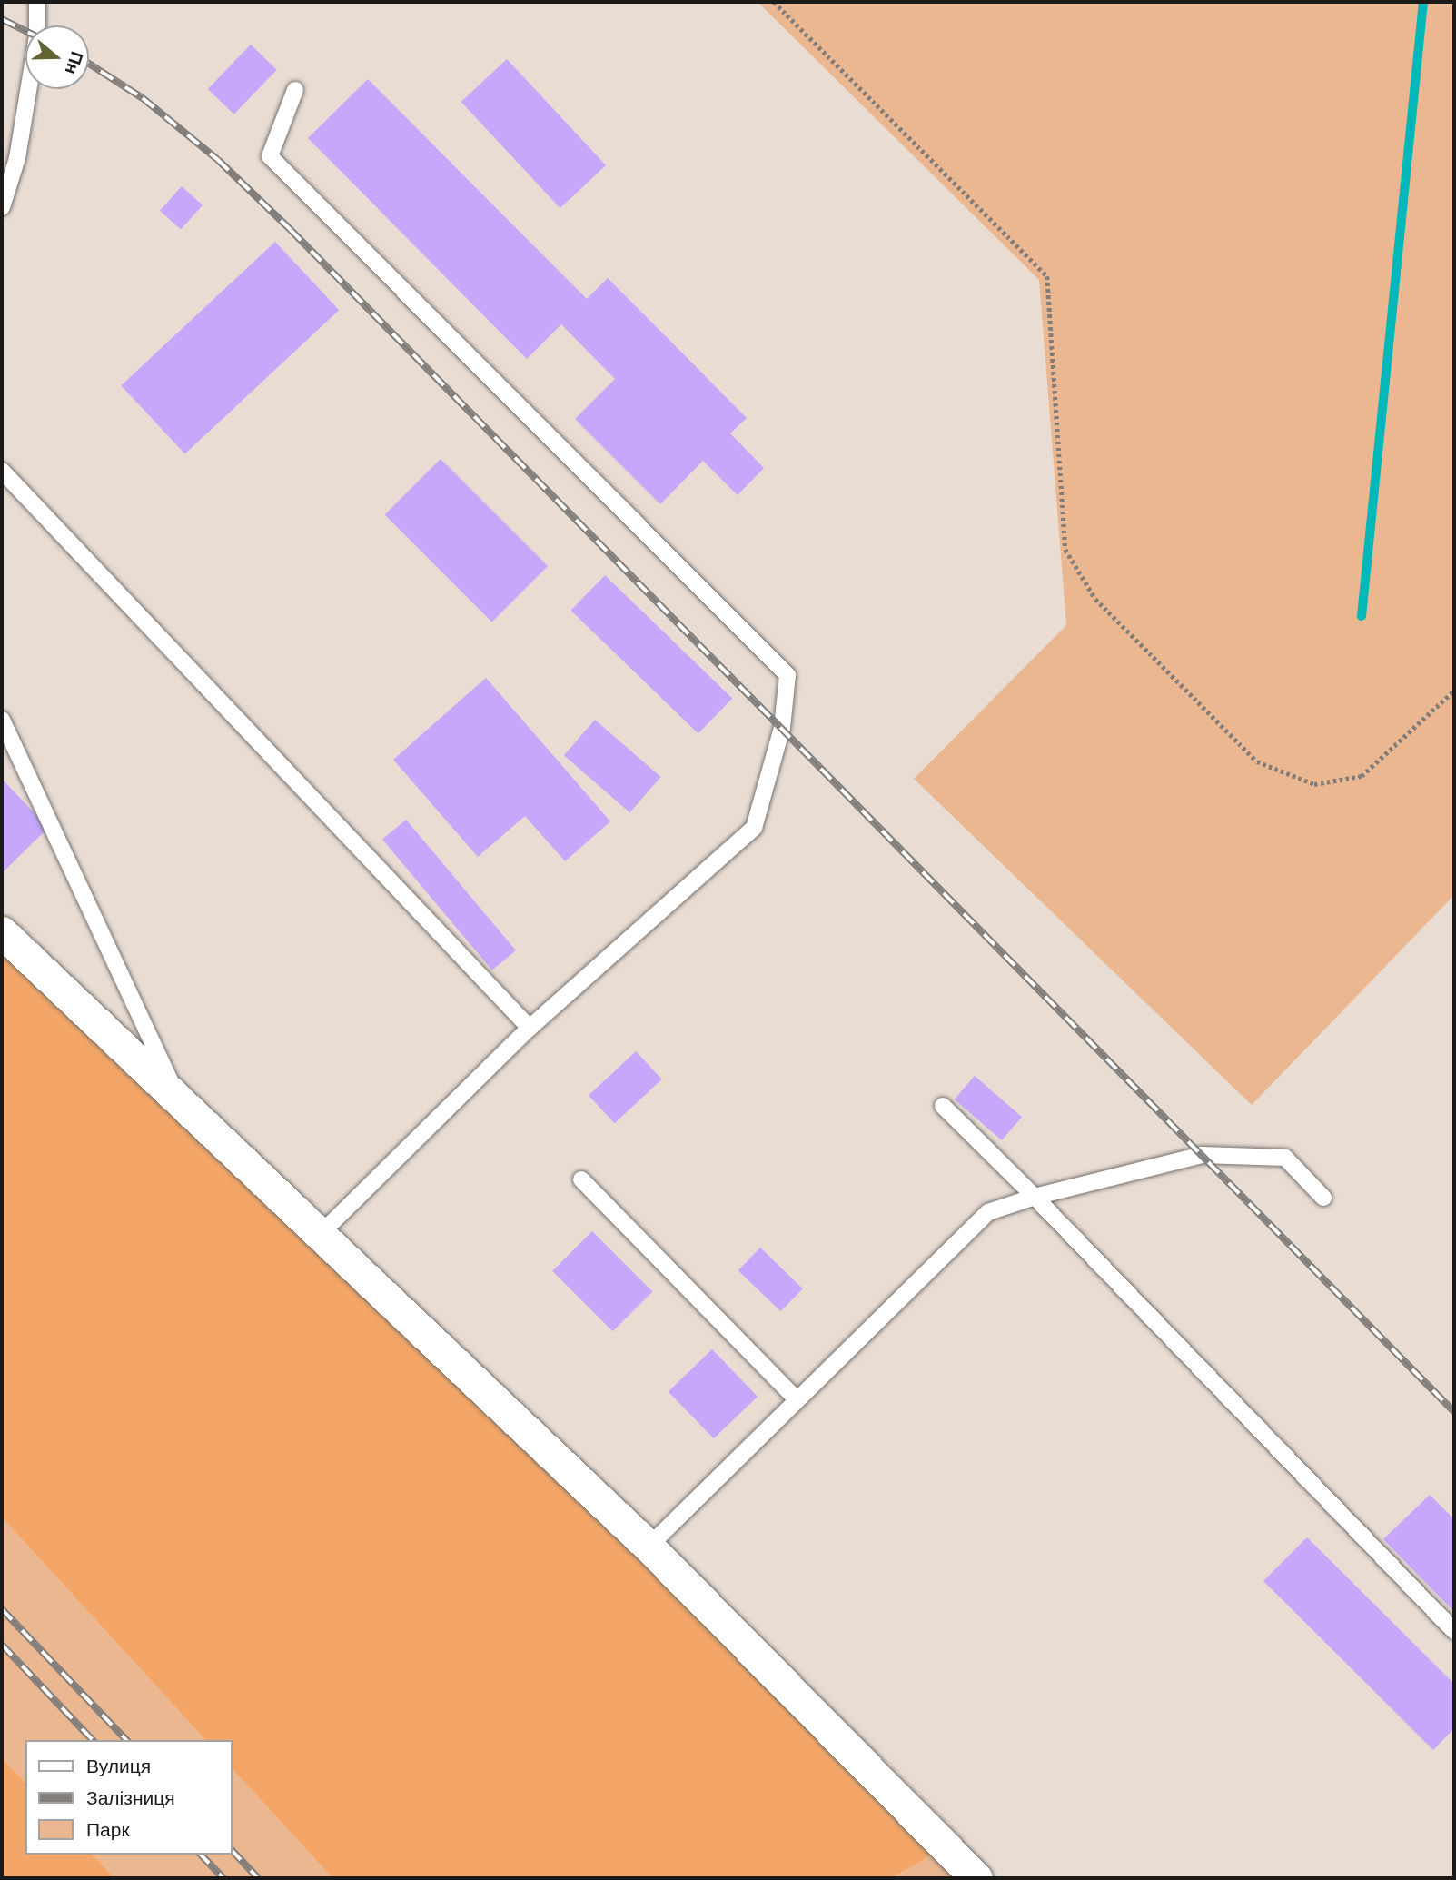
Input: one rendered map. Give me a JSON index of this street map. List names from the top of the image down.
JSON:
{
  "legend": ["Вулиця", "Залізниця", "Парк"],
  "north": "right"
}
